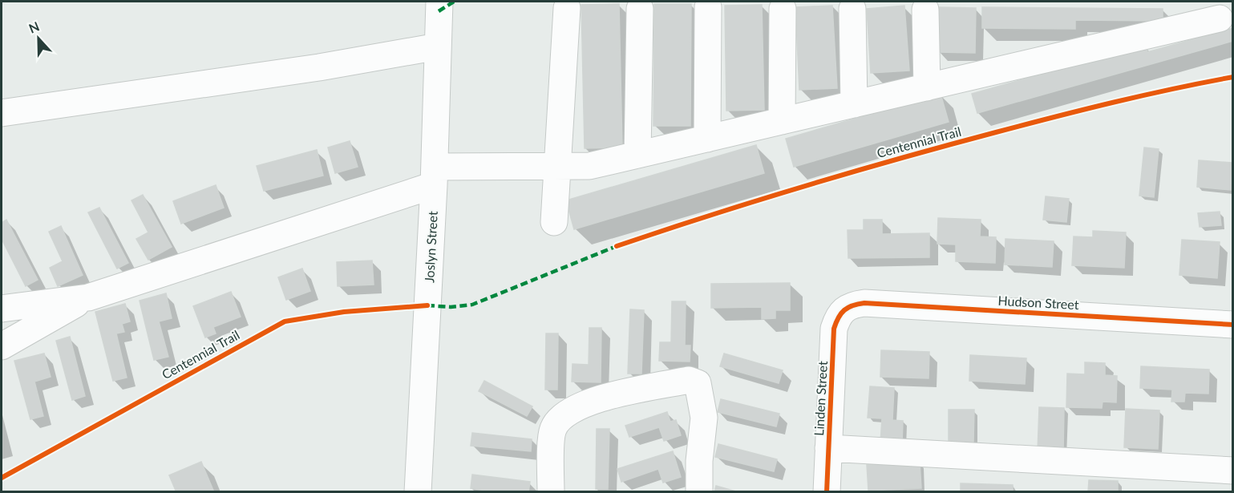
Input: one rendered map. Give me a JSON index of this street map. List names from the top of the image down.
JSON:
{
  "streets": {
    "street": ["Joslyn Street", "Hudson Street", "Linden Street"],
    "cycle path": ["Centennial Trail"]
  },
  "crossings": [
    ["Hudson Street", "Linden Street"]
  ],
  "north": "top"
}
